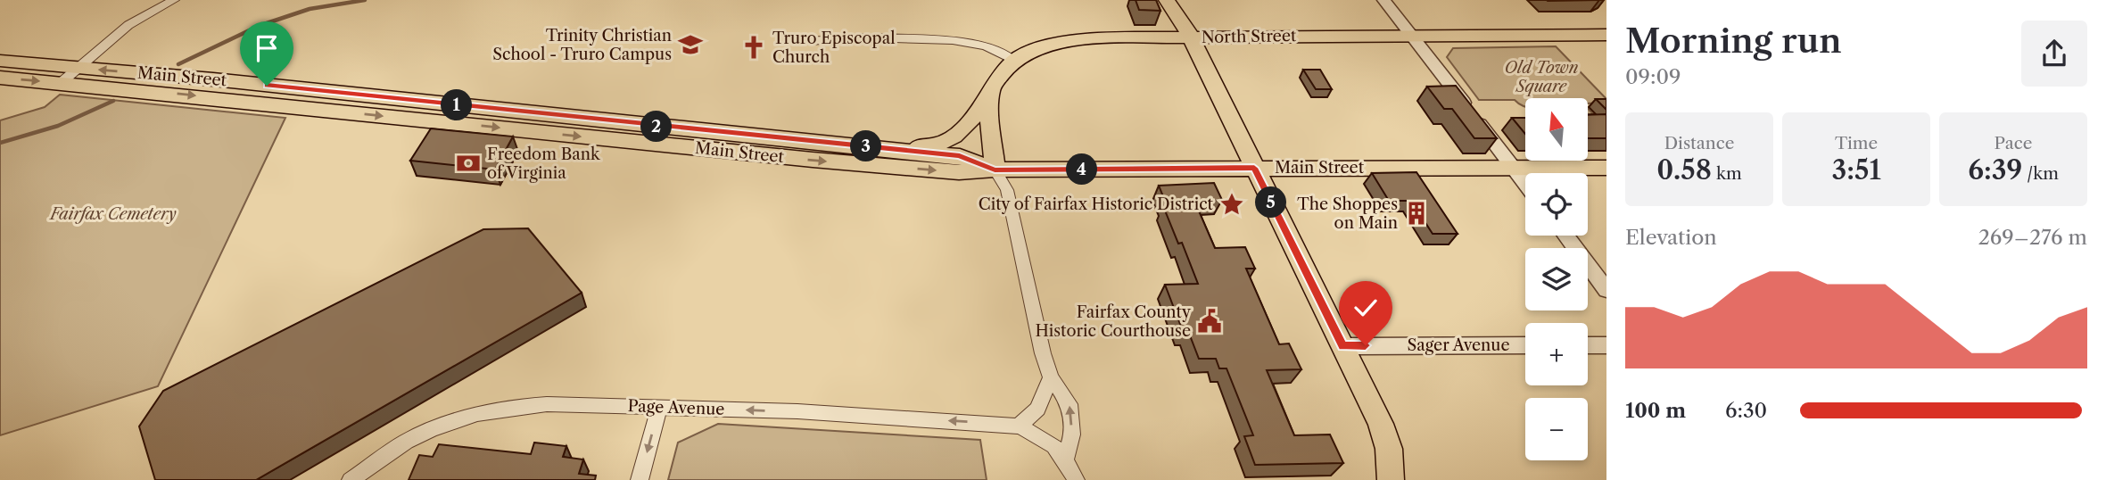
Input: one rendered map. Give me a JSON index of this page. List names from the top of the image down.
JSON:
{
  "streets": {
    "main road": ["North Street", "Main Street"],
    "street": ["Sager Avenue", "Page Avenue"]
  },
  "crossings": [
    ["North Street", "Main Street"]
  ],
  "one_way": ["Page Avenue"],
  "parks": ["Old Town Square", "Fairfax Cemetery"],
  "places": {
    "school or university": ["Trinity Christian School - Truro Campus"],
    "church": ["Truro Episcopal Church"],
    "bank": ["Freedom Bank of Virginia"],
    "place": ["City of Fairfax Historic District"],
    "building": ["The Shoppes on Main"],
    "public building": ["Fairfax County Historic Courthouse"]
  },
  "north": "top",
  "page": {
    "heading": ["Morning run", "09:09"],
    "pins": [
      "1",
      "2",
      "3",
      "4",
      "5"
    ],
    "map_buttons": ["+", "−"],
    "stats": [
      ["Distance", "0.58 km"],
      ["Time", "3:51"],
      ["Pace", "6:39 /km"]
    ],
    "chart": ["Elevation", "269–276 m"],
    "list": [
      {
        "name": "100 m",
        "note": "6:30"
      }
    ]
  }
}
